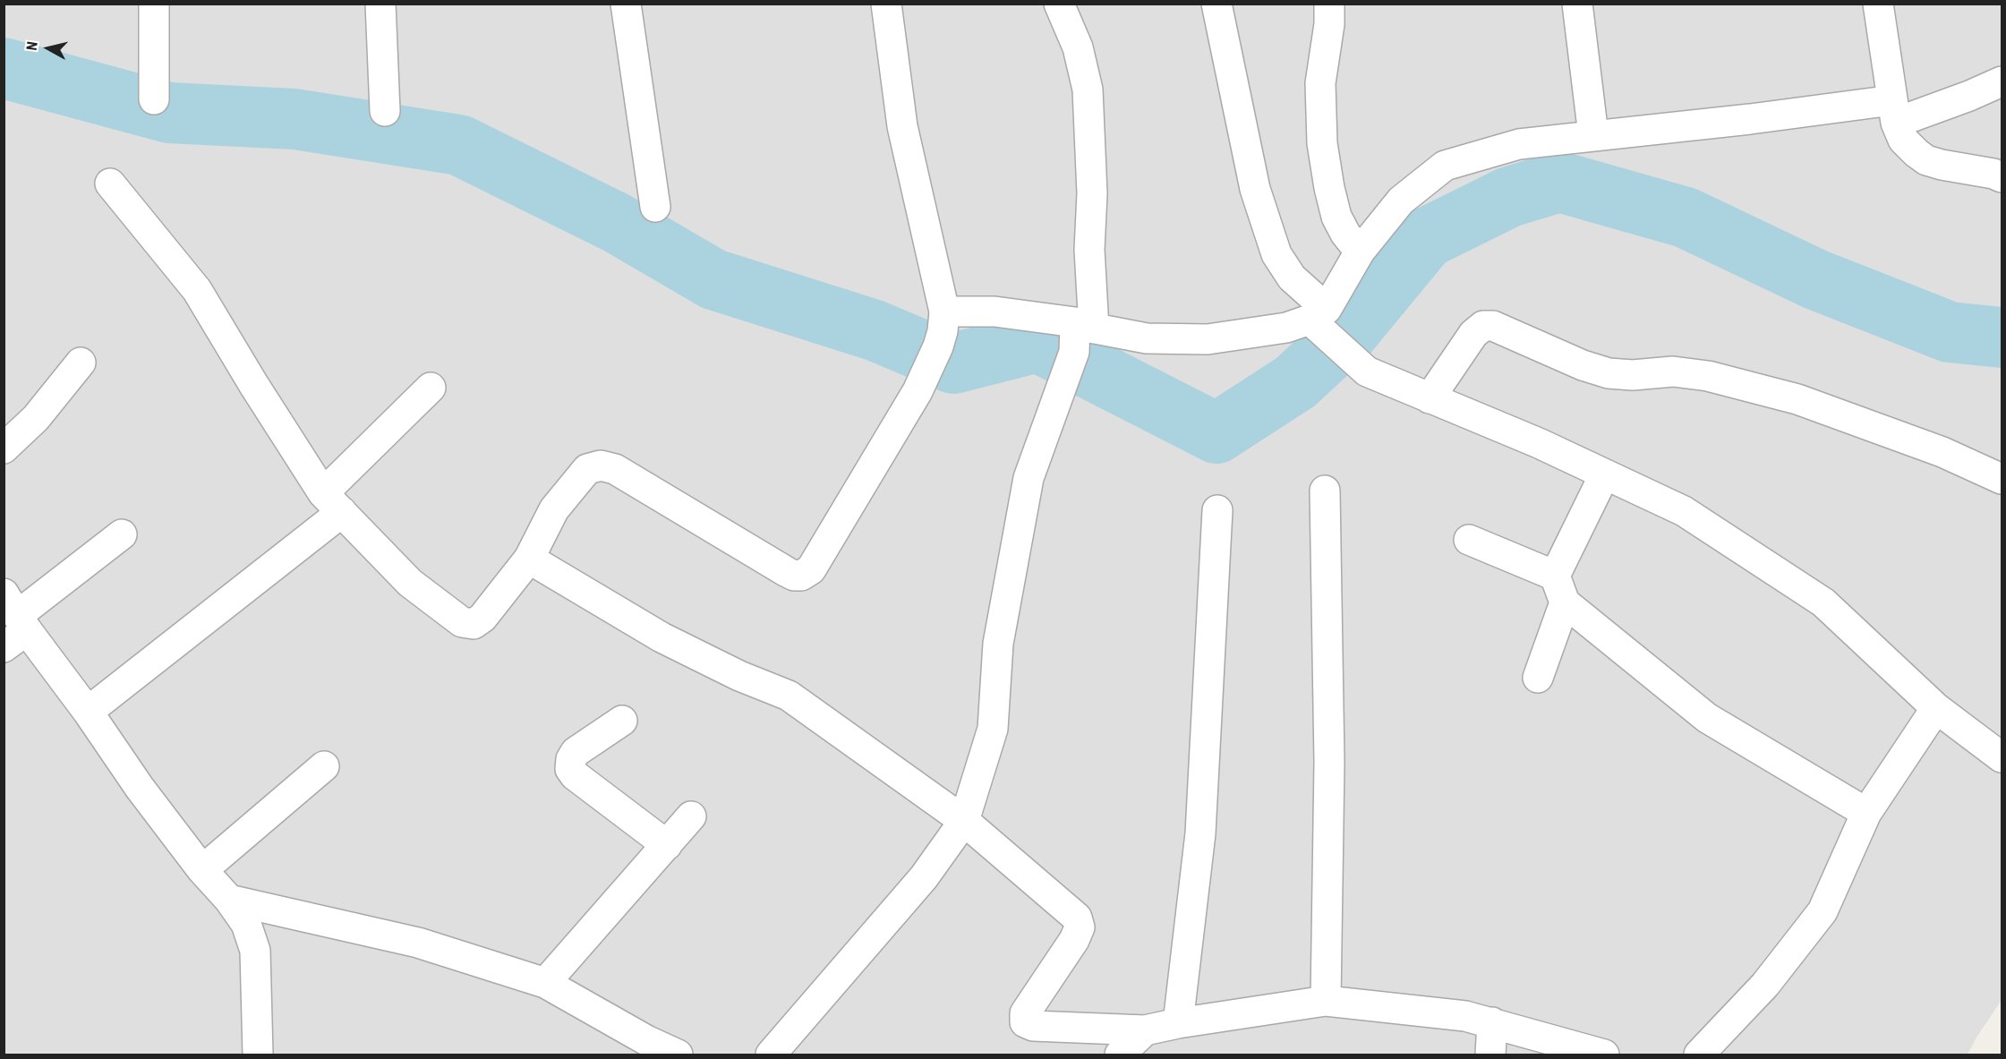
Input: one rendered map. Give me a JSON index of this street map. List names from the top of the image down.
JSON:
{
  "north": "left"
}
